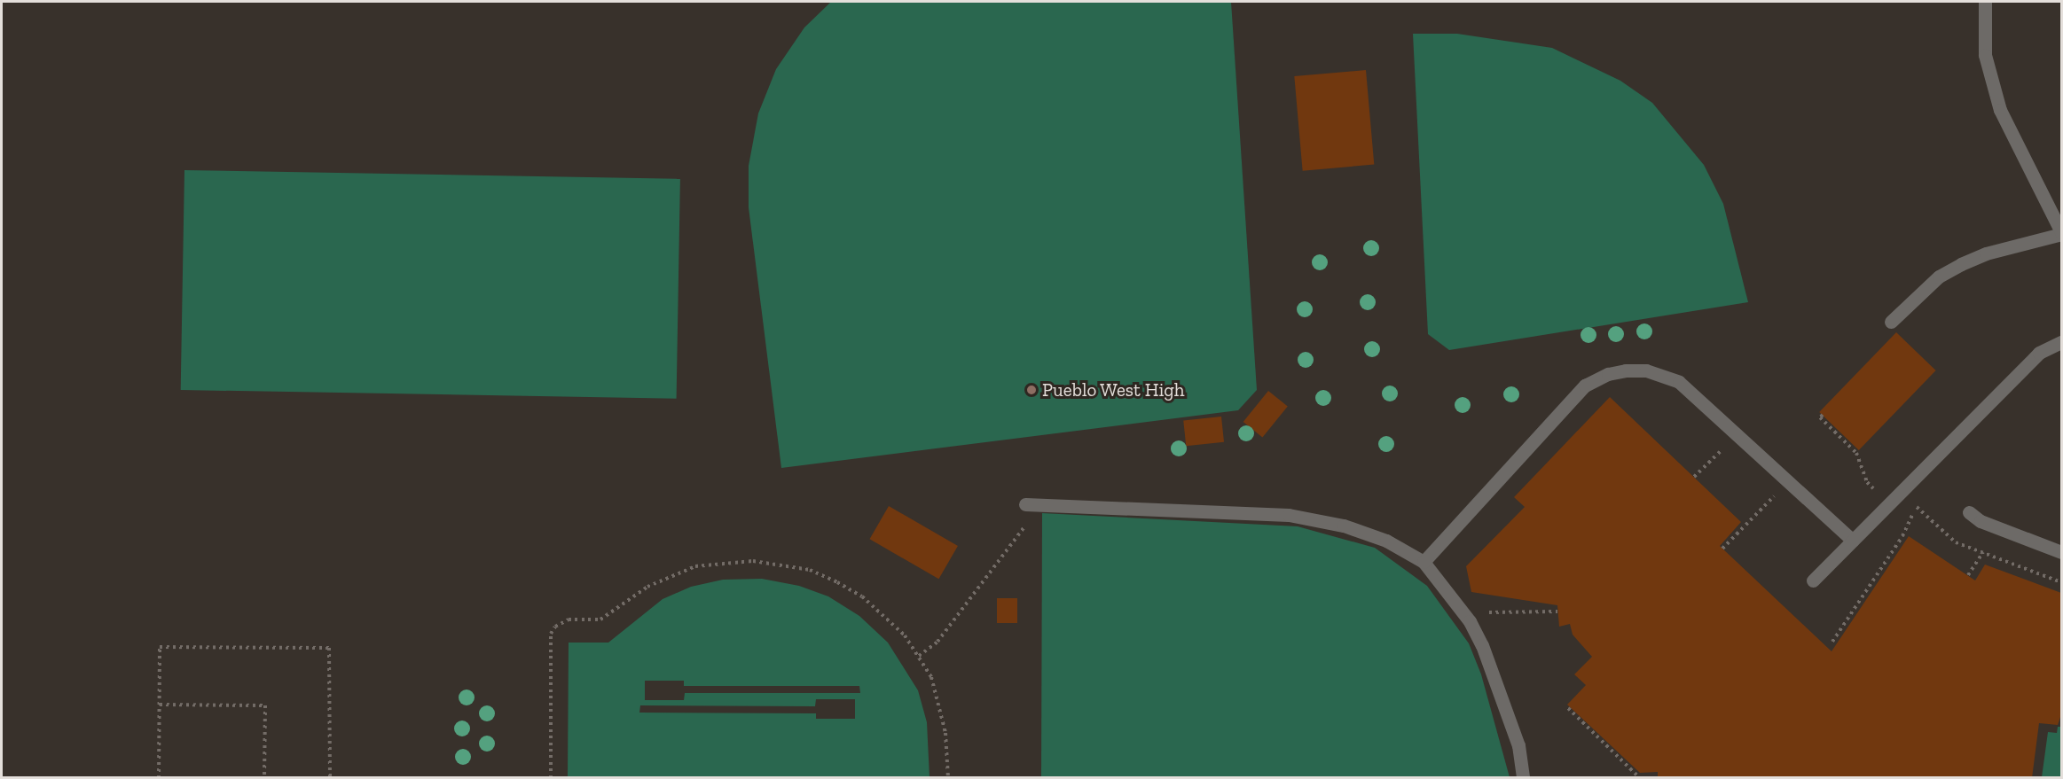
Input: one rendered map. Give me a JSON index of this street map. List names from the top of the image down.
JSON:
{
  "places": ["Pueblo West High"]
}
